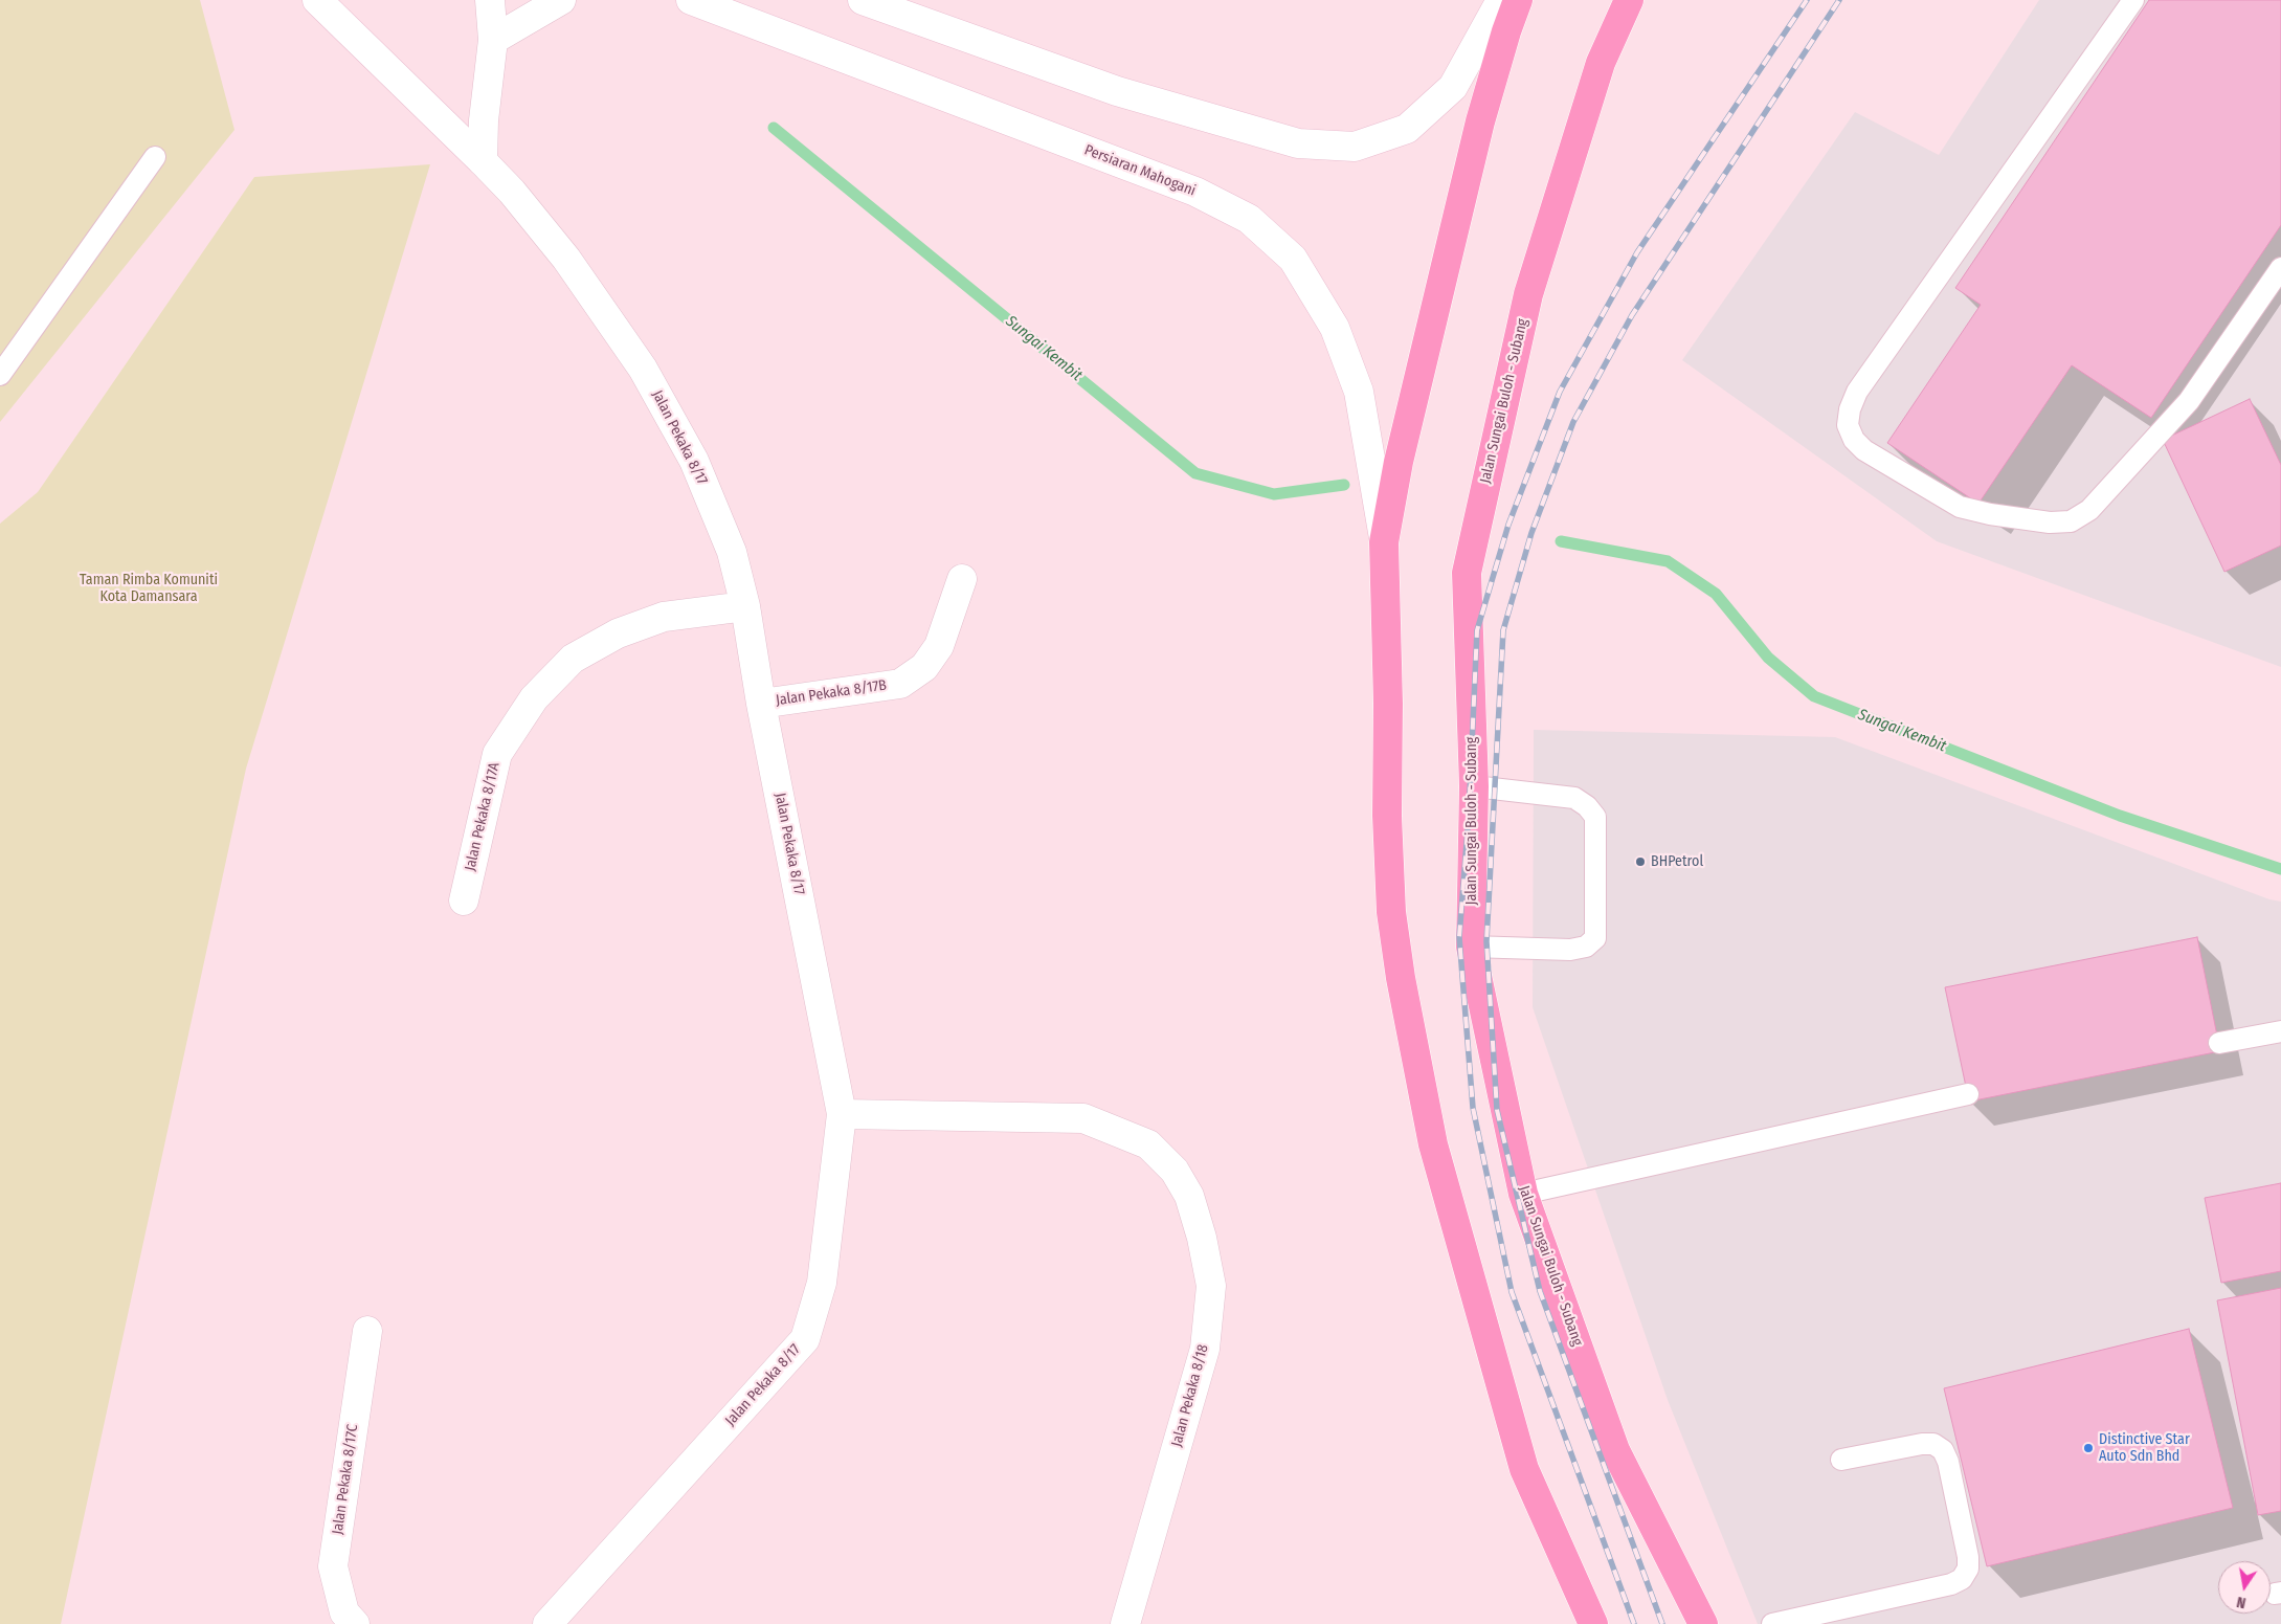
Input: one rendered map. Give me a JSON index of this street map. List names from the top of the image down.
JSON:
{
  "streets": {
    "highway": ["Jalan Sungai Buloh - Subang"],
    "street": [
      "Persiaran Mahogani",
      "Jalan Pekaka 8/17",
      "Jalan Pekaka 8/17B",
      "Jalan Pekaka 8/17A",
      "Jalan Pekaka 8/18",
      "Jalan Pekaka 8/17C"
    ]
  },
  "crossings": [
    ["Jalan Pekaka 8/17", "Jalan Pekaka 8/17B"],
    ["Jalan Pekaka 8/17", "Jalan Pekaka 8/17A"],
    ["Jalan Pekaka 8/17", "Jalan Pekaka 8/18"]
  ],
  "water": ["Sungai Kembit"],
  "parks": ["Taman Rimba Komuniti Kota Damansara"],
  "places": ["BHPetrol", "Distinctive Star Auto Sdn Bhd"],
  "north": "bottom"
}
